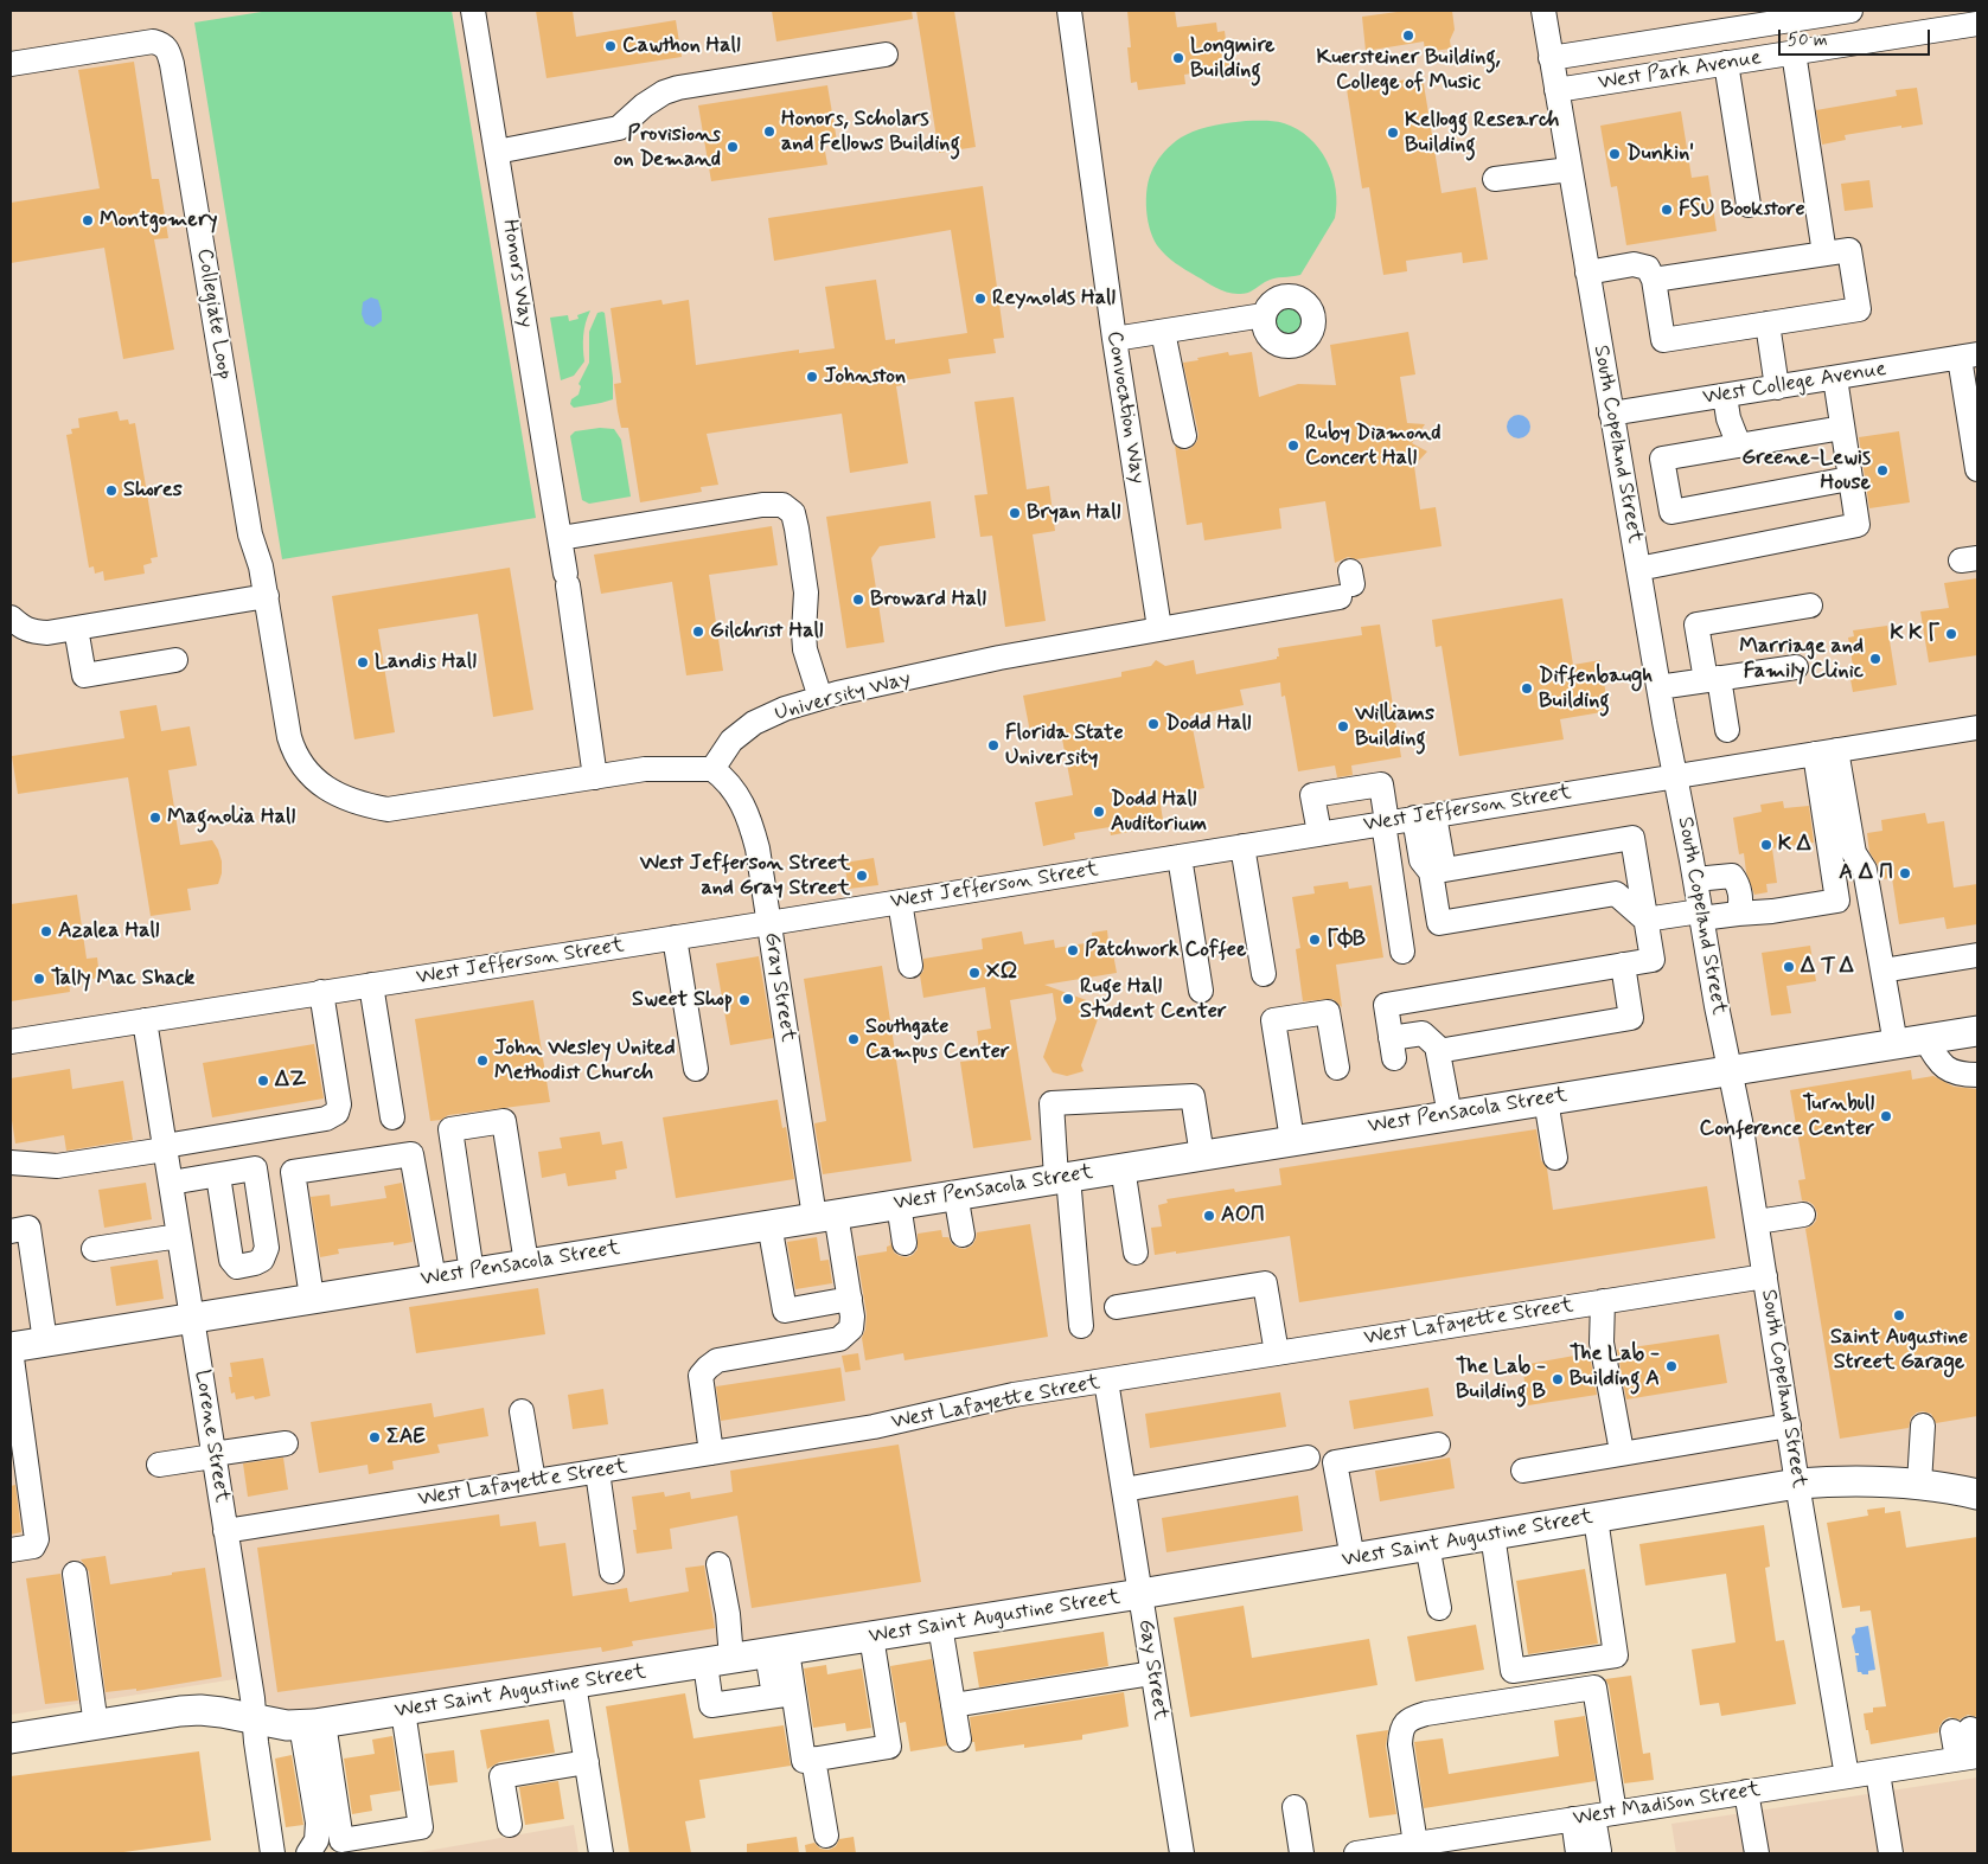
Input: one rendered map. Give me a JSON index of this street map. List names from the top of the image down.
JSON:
{
  "streets": {
    "main road": ["West Pensacola Street", "West Saint Augustine Street"],
    "street": [
      "West Park Avenue",
      "Honors Way",
      "Collegiate Loop",
      "West College Avenue",
      "Convocation Way",
      "South Copeland Street",
      "University Way",
      "West Jefferson Street",
      "Gray Street",
      "West Lafayette Street",
      "Lorene Street",
      "Gay Street",
      "West Madison Street"
    ]
  },
  "crossings": [
    ["West Park Avenue", "South Copeland Street"],
    ["Honors Way", "Collegiate Loop"],
    ["West College Avenue", "South Copeland Street"],
    ["Convocation Way", "University Way"],
    ["South Copeland Street", "West Jefferson Street"],
    ["South Copeland Street", "West Pensacola Street"],
    ["South Copeland Street", "West Lafayette Street"],
    ["South Copeland Street", "West Saint Augustine Street"],
    ["South Copeland Street", "West Madison Street"],
    ["University Way", "Gray Street"],
    ["West Jefferson Street", "Gray Street"],
    ["West Jefferson Street", "Lorene Street"],
    ["Gray Street", "West Pensacola Street"],
    ["Gray Street", "West Lafayette Street"],
    ["West Pensacola Street", "Lorene Street"],
    ["West Lafayette Street", "Lorene Street"],
    ["West Lafayette Street", "Gay Street"],
    ["Lorene Street", "West Saint Augustine Street"],
    ["West Saint Augustine Street", "Gay Street"]
  ],
  "places": [
    "Kuersteiner Building, College of Music",
    "Cawthon Hall",
    "Longmire Building",
    "Honors, Scholars and Fellows Building",
    "Kellogg Research Building",
    "Provisions on Demand",
    "Dunkin'",
    "FSU Bookstore",
    "Montgomery",
    "Reynolds Hall",
    "Johnston",
    "Ruby Diamond Concert Hall",
    "Greene-Lewis House",
    "Shores",
    "Bryan Hall",
    "Broward Hall",
    "Gilchrist Hall",
    "Κ Κ Γ",
    "Marriage and Family Clinic",
    "Landis Hall",
    "Diffenbaugh Building",
    "Dodd Hall",
    "Williams Building",
    "Florida State University",
    "Dodd Hall Auditorium",
    "Magnolia Hall",
    "Κ Δ",
    "Α Δ Π",
    "West Jefferson Street and Gray Street",
    "Azalea Hall",
    "ΓΦΒ",
    "Patchwork Coffee",
    "Δ Τ Δ",
    "ΧΩ",
    "Tally Mac Shack",
    "Ruge Hall Student Center",
    "Sweet Shop",
    "Southgate Campus Center",
    "John Wesley United Methodist Church",
    "ΔΖ",
    "Turnbull Conference Center",
    "ΑΟΠ",
    "Saint Augustine Street Garage",
    "The Lab - Building A",
    "The Lab - Building B",
    "ΣΑΕ"
  ],
  "scale_bar": "50 m"
}
